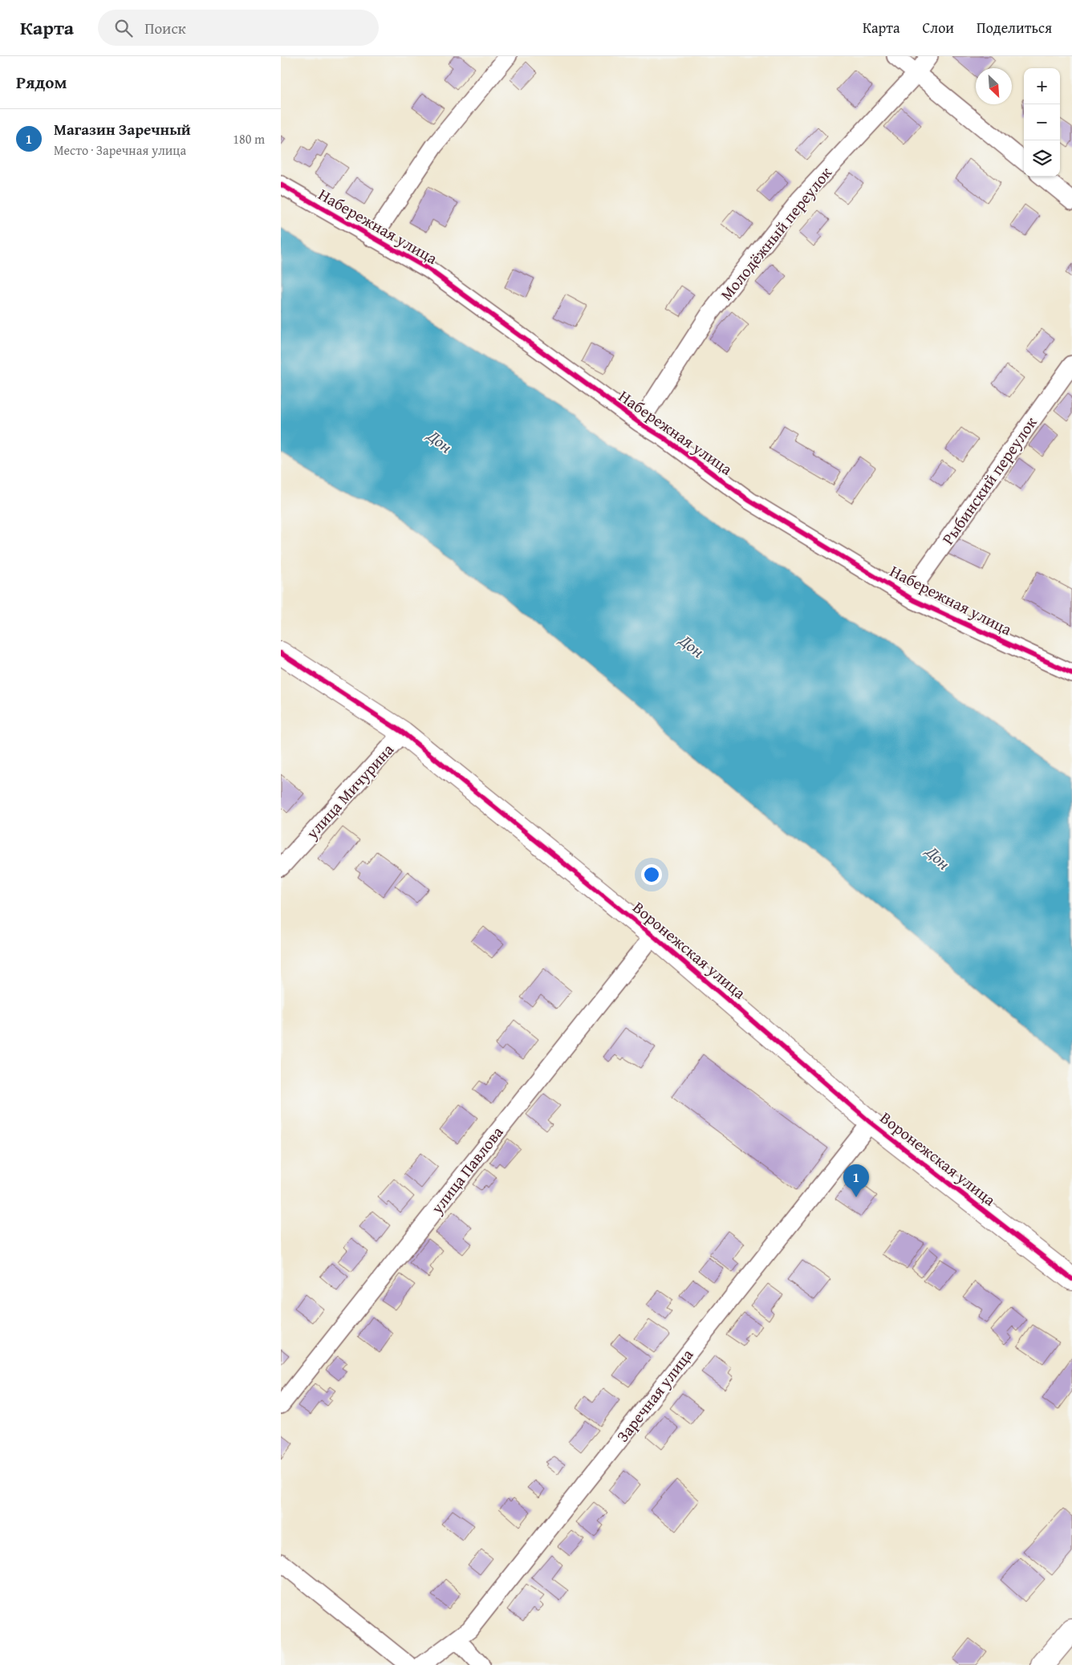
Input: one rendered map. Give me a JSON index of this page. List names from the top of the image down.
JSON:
{
  "streets": {
    "street": [
      "Набережная улица",
      "Молодёжный переулок",
      "Рыбинский переулок",
      "улица Мичурина",
      "Воронежская улица",
      "улица Павлова",
      "Заречная улица"
    ]
  },
  "crossings": [
    ["Набережная улица", "Молодёжный переулок"],
    ["Набережная улица", "Рыбинский переулок"],
    ["улица Мичурина", "Воронежская улица"],
    ["Воронежская улица", "улица Павлова"],
    ["Воронежская улица", "Заречная улица"]
  ],
  "water": ["Дон"],
  "north": "bottom right",
  "page": {
    "header": "Карта",
    "search": "Поиск",
    "nav": ["Карта", "Слои", "Поделиться"],
    "heading": "Рядом",
    "map_buttons": ["+", "−"],
    "list": [
      {
        "mark": "1",
        "name": "Магазин Заречный",
        "note": "Место · Заречная улица",
        "value": "180 m"
      }
    ],
    "pins": "1"
  }
}
